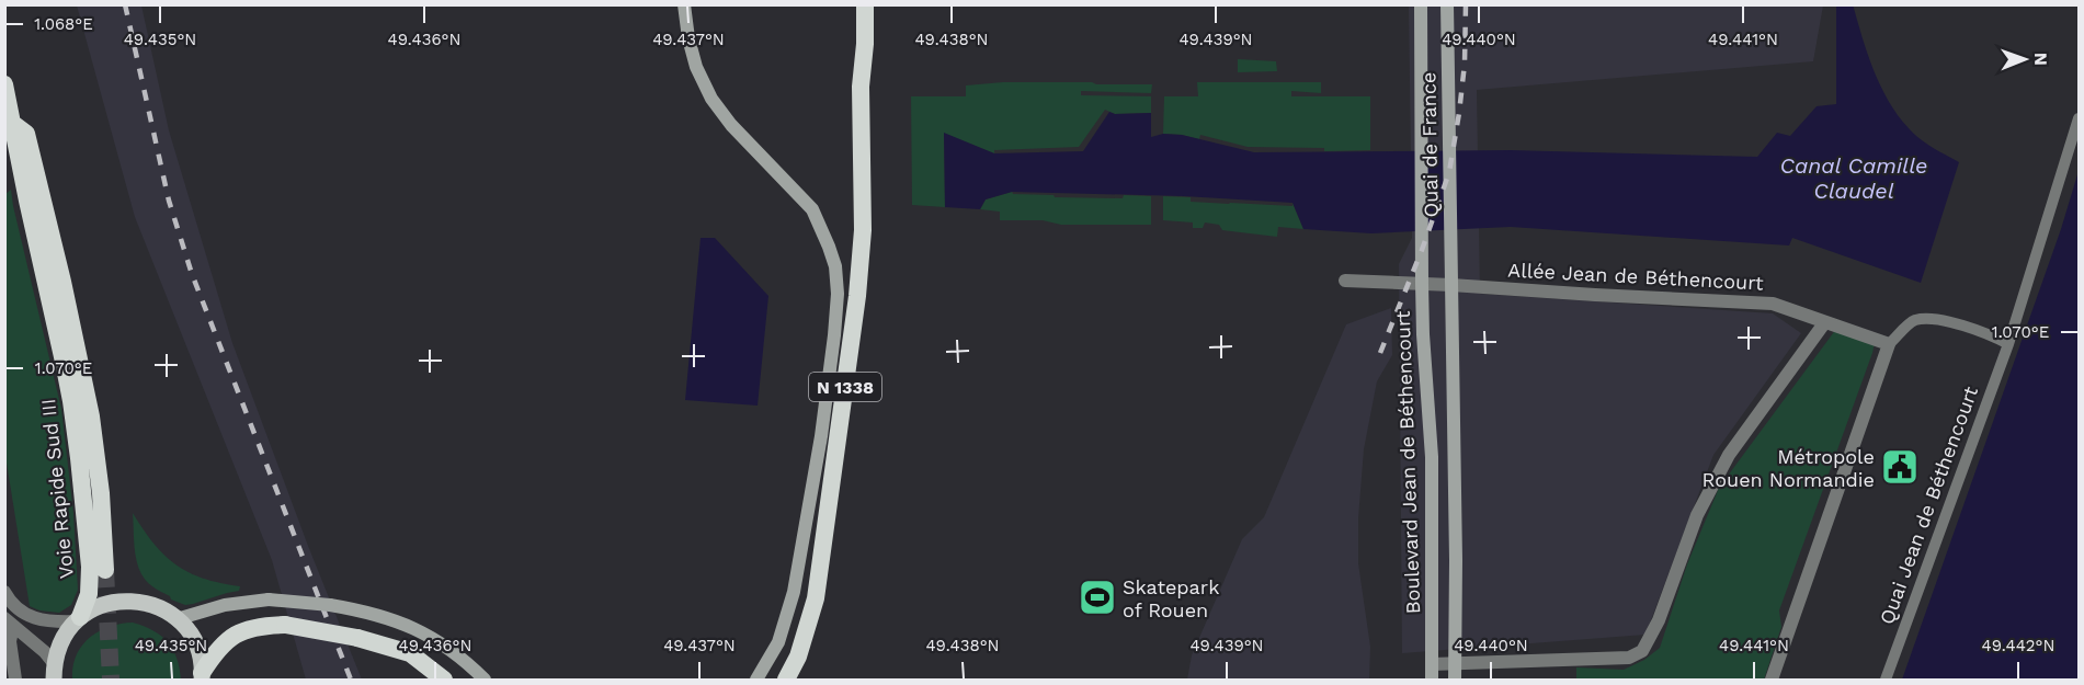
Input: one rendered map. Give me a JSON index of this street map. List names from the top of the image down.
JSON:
{
  "streets": {
    "highway": ["N 1338", "Voie Rapide Sud III"],
    "main road": ["Quai de France", "Boulevard Jean de Béthencourt"],
    "street": ["Allée Jean de Béthencourt", "Quai Jean de Béthencourt"]
  },
  "crossings": [
    ["Quai de France", "Allée Jean de Béthencourt"],
    ["Quai de France", "Boulevard Jean de Béthencourt"]
  ],
  "water": ["Canal Camille Claudel"],
  "places": {
    "public building": ["Métropole Rouen Normandie"],
    "sports": ["Skatepark of Rouen"]
  },
  "north": "right",
  "coordinates": [
    "1.068°E",
    "49.435°N",
    "49.436°N",
    "49.437°N",
    "49.438°N",
    "49.439°N",
    "49.440°N",
    "49.441°N",
    "1.070°E",
    "49.442°N"
  ]
}
